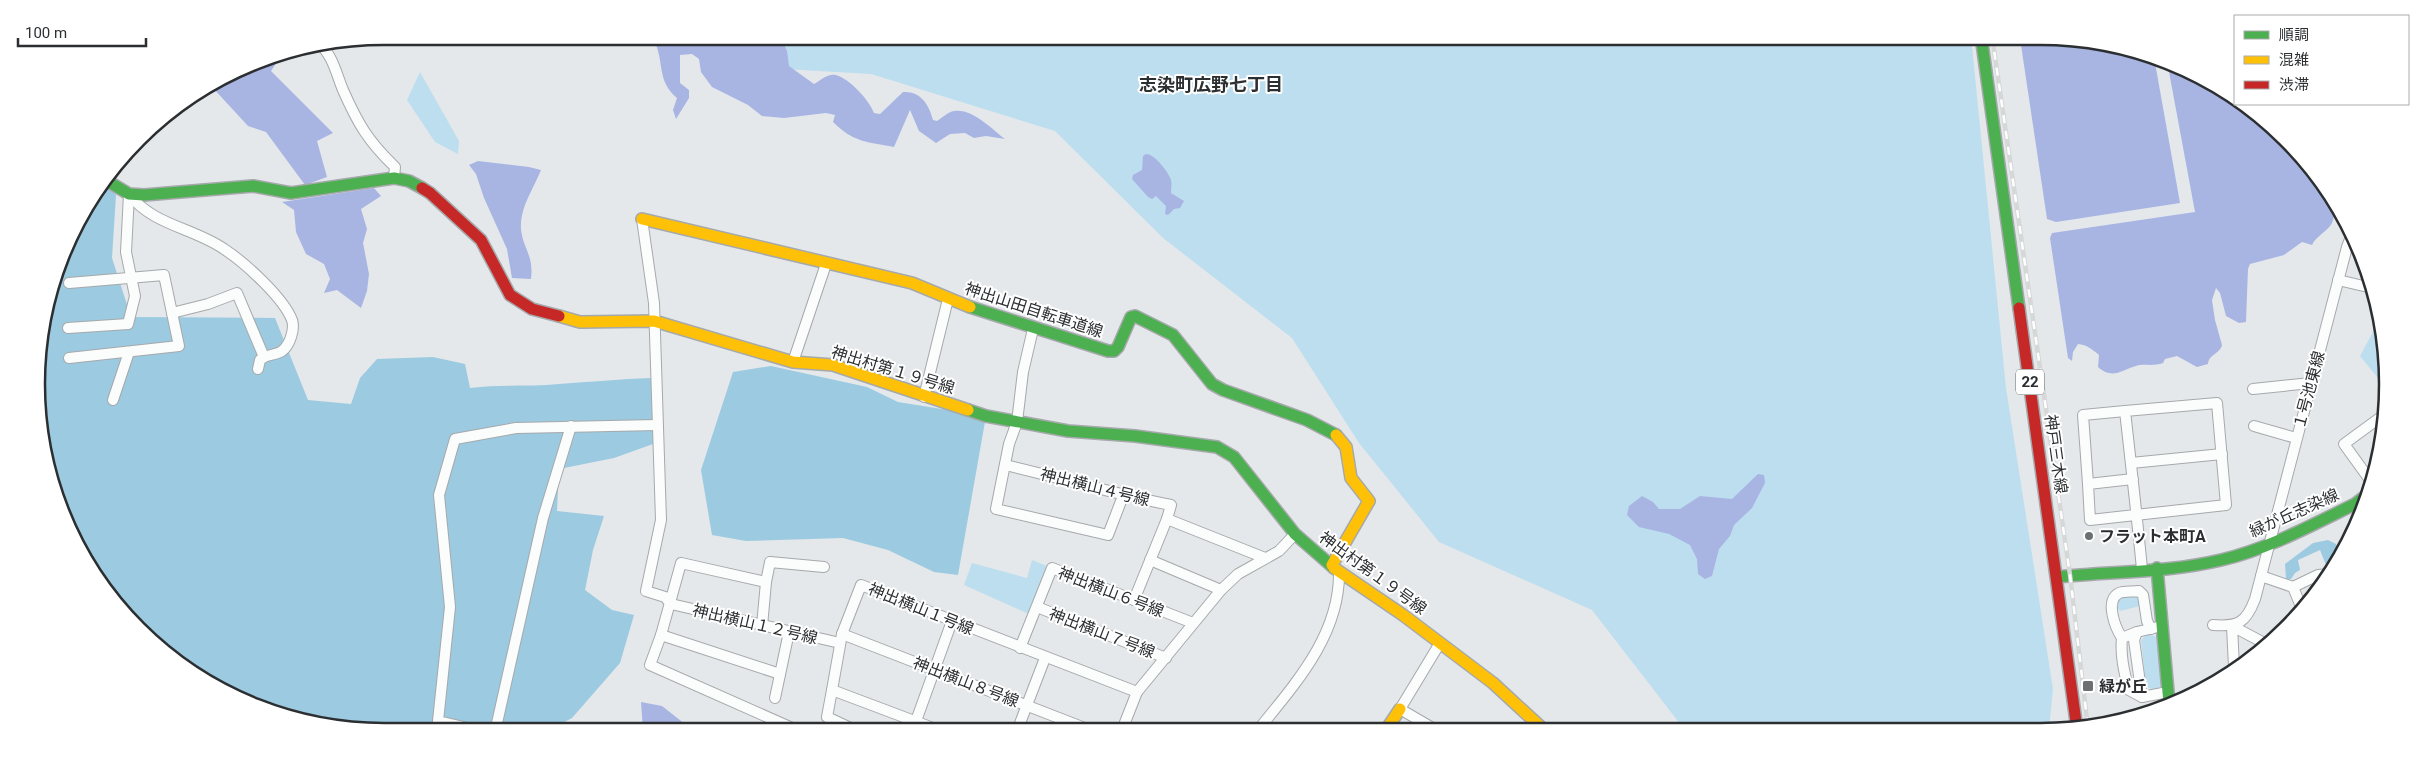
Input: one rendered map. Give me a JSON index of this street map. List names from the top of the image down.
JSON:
{
  "streets": {
    "street": [
      "神出山田自転車道線",
      "神出村第１９号線",
      "22",
      "１号池東線",
      "神戸三木線",
      "神出横山４号線",
      "緑が丘志染線",
      "神出横山６号線",
      "神出横山１号線",
      "神出横山１２号線",
      "神出横山７号線",
      "神出横山８号線"
    ]
  },
  "crossings": [
    ["神出山田自転車道線", "神出村第１９号線"],
    ["１号池東線", "緑が丘志染線"],
    ["神戸三木線", "緑が丘志染線"],
    ["神出横山６号線", "神出横山１号線"],
    ["神出横山６号線", "神出横山７号線"],
    ["神出横山１号線", "神出横山１２号線"],
    ["神出横山１号線", "神出横山８号線"],
    ["神出横山１２号線", "神出横山８号線"]
  ],
  "districts": ["志染町広野七丁目"],
  "places": {
    "other": ["フラット本町A"],
    "transit": ["緑が丘"]
  },
  "legend": ["順調", "混雑", "渋滞"],
  "scale_bar": "100 m"
}
